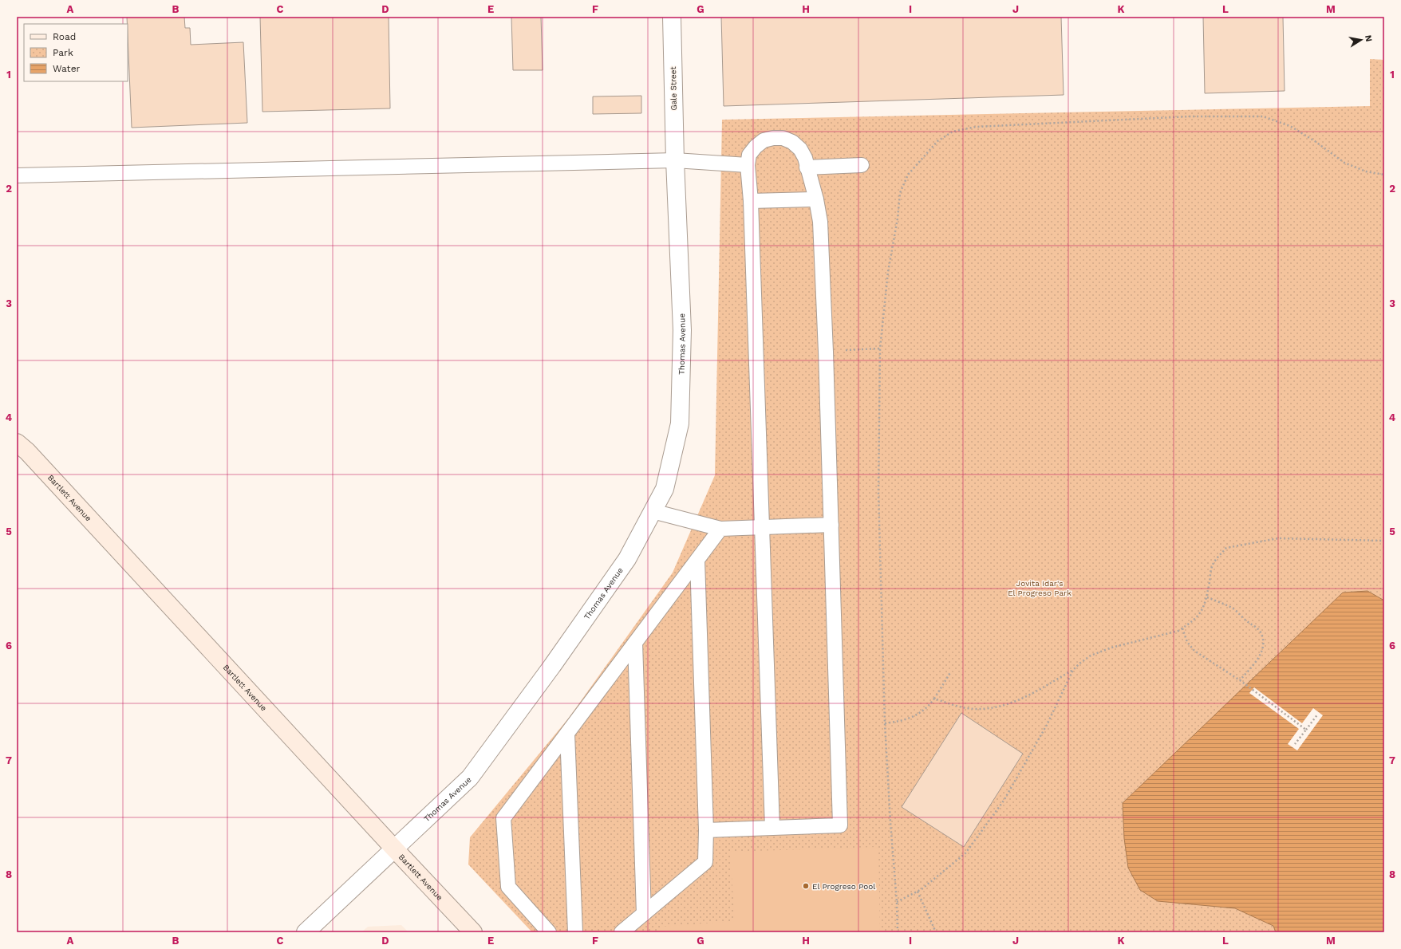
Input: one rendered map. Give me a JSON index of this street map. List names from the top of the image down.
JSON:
{
  "streets": {
    "main road": ["Bartlett Avenue"],
    "street": ["Gale Street", "Thomas Avenue"]
  },
  "crossings": [
    ["Gale Street", "Thomas Avenue"],
    ["Thomas Avenue", "Bartlett Avenue"]
  ],
  "parks": ["Jovita Idar's El Progreso Park"],
  "places": ["El Progreso Pool"],
  "legend": ["Road", "Park", "Water"],
  "north": "right",
  "grid": {
    "columns": [
      "A",
      "B",
      "C",
      "D",
      "E",
      "F",
      "G",
      "H",
      "I",
      "J",
      "K",
      "L",
      "M"
    ],
    "rows": [
      "1",
      "2",
      "3",
      "4",
      "5",
      "6",
      "7",
      "8"
    ]
  }
}
